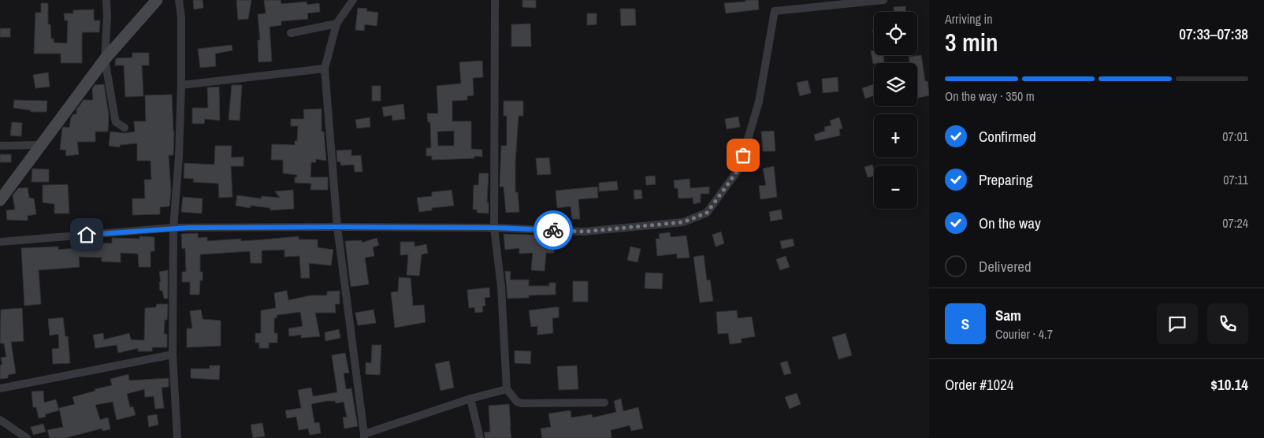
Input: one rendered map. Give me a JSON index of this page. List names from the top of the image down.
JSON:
{
  "page": {
    "heading": ["3 min", "Arriving in", "07:33–07:38"],
    "panel": [
      "Sam",
      "Courier · 4.7",
      "Order #1024",
      "$10.14"
    ],
    "map_buttons": ["+", "−"],
    "bar": "On the way · 350 m",
    "list": [
      ["Confirmed", "07:01"],
      ["Preparing", "07:11"],
      ["On the way", "07:24"],
      "Delivered"
    ],
    "round": "S"
  }
}
